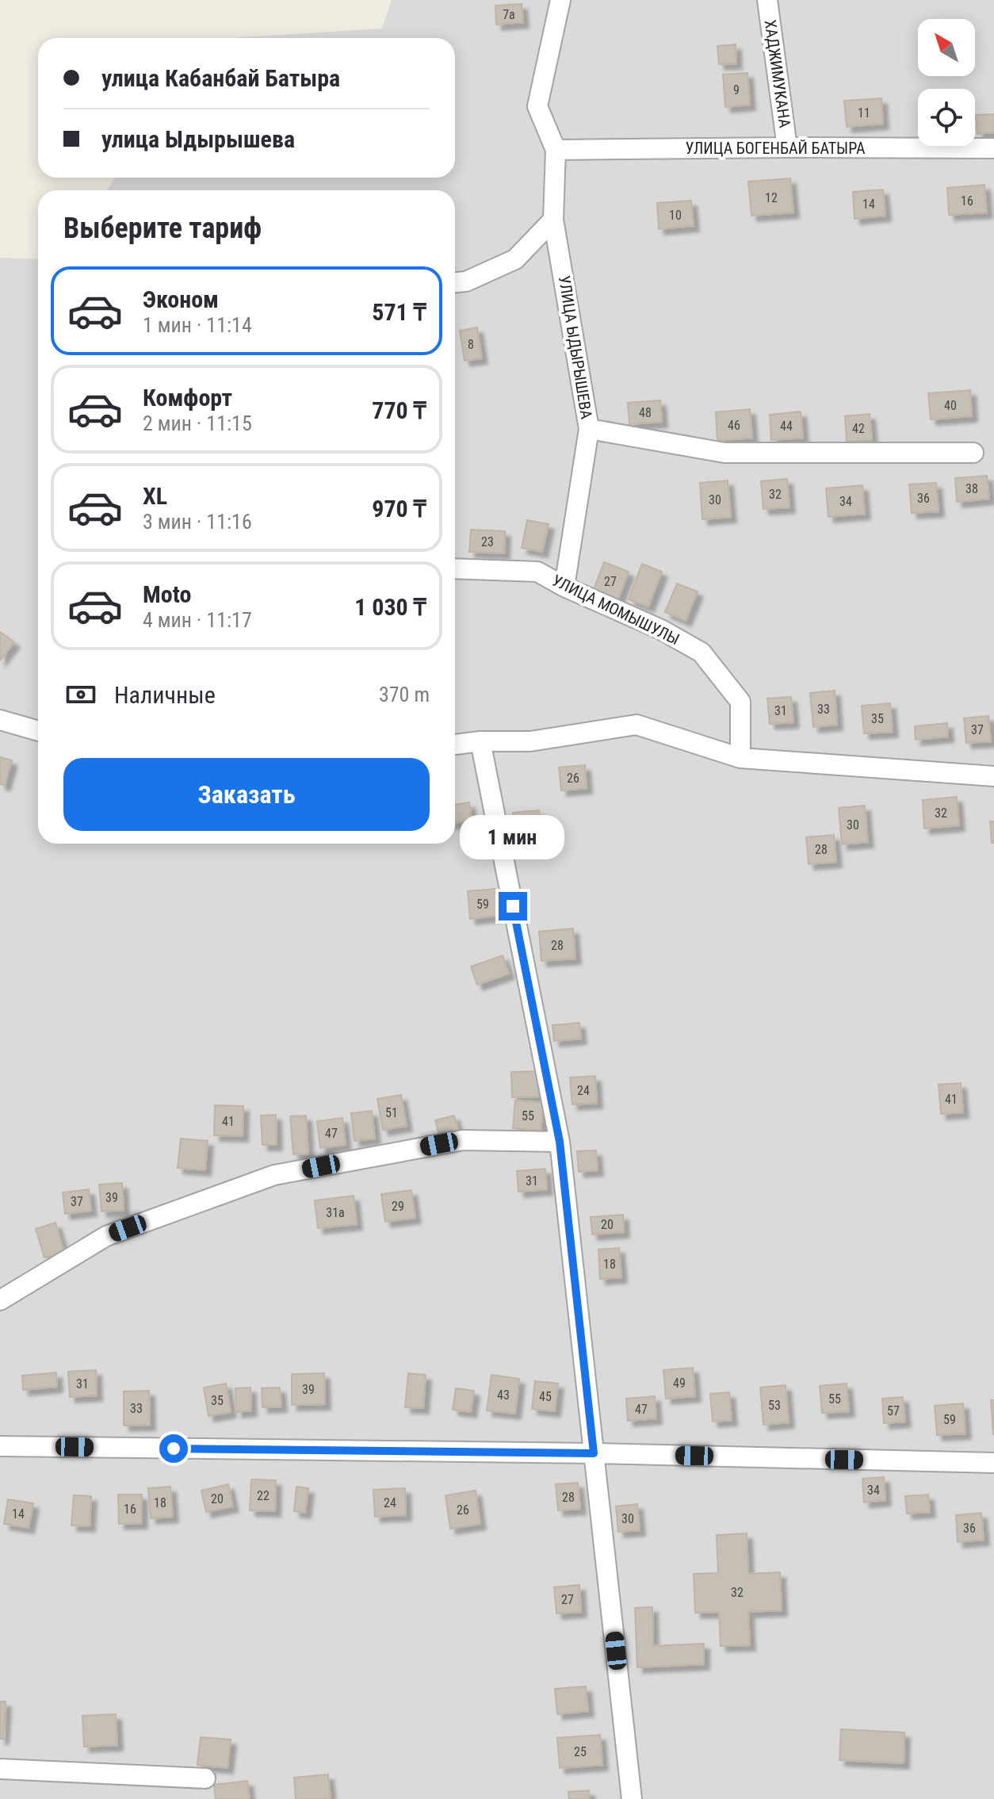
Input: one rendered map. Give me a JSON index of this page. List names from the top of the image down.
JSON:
{
  "streets": {
    "street": [
      "ХАДЖИМУКАНА",
      "УЛИЦА БОГЕНБАЙ БАТЫРА",
      "УЛИЦА ЫДЫРЫШЕВА",
      "УЛИЦА МОМЫШУЛЫ"
    ]
  },
  "crossings": [
    ["ХАДЖИМУКАНА", "УЛИЦА БОГЕНБАЙ БАТЫРА"],
    ["УЛИЦА БОГЕНБАЙ БАТЫРА", "УЛИЦА ЫДЫРЫШЕВА"]
  ],
  "house_numbers": [
    "7а",
    "9",
    "11",
    "12",
    "16",
    "14",
    "10",
    "8",
    "40",
    "48",
    "46",
    "44",
    "42",
    "38",
    "32",
    "36",
    "30",
    "34",
    "23",
    "27",
    "33",
    "31",
    "35",
    "37",
    "26",
    "32",
    "30",
    "28",
    "59",
    "28",
    "24",
    "41",
    "51",
    "55",
    "41",
    "47",
    "31",
    "39",
    "37",
    "29",
    "31а",
    "20",
    "18",
    "49",
    "31",
    "39",
    "43",
    "45",
    "55",
    "35",
    "53",
    "33",
    "47",
    "57",
    "59",
    "34",
    "22",
    "28",
    "20",
    "18",
    "24",
    "16",
    "26",
    "14",
    "30",
    "36",
    "32",
    "27",
    "25"
  ],
  "north": "top left",
  "page": {
    "banner": ["улица Кабанбай Батыра", "улица Ыдырышева"],
    "heading": "Выберите тариф",
    "list": [
      {
        "name": "Эконом",
        "note": "1 мин · 11:14",
        "value": "571 ₸"
      },
      {
        "name": "Комфорт",
        "note": "2 мин · 11:15",
        "value": "770 ₸"
      },
      {
        "name": "XL",
        "note": "3 мин · 11:16",
        "value": "970 ₸"
      },
      {
        "name": "Moto",
        "note": "4 мин · 11:17",
        "value": "1 030 ₸"
      }
    ],
    "pay": ["Наличные", "370 m"],
    "buttons": "Заказать",
    "bubble": "1 мин"
  }
}
